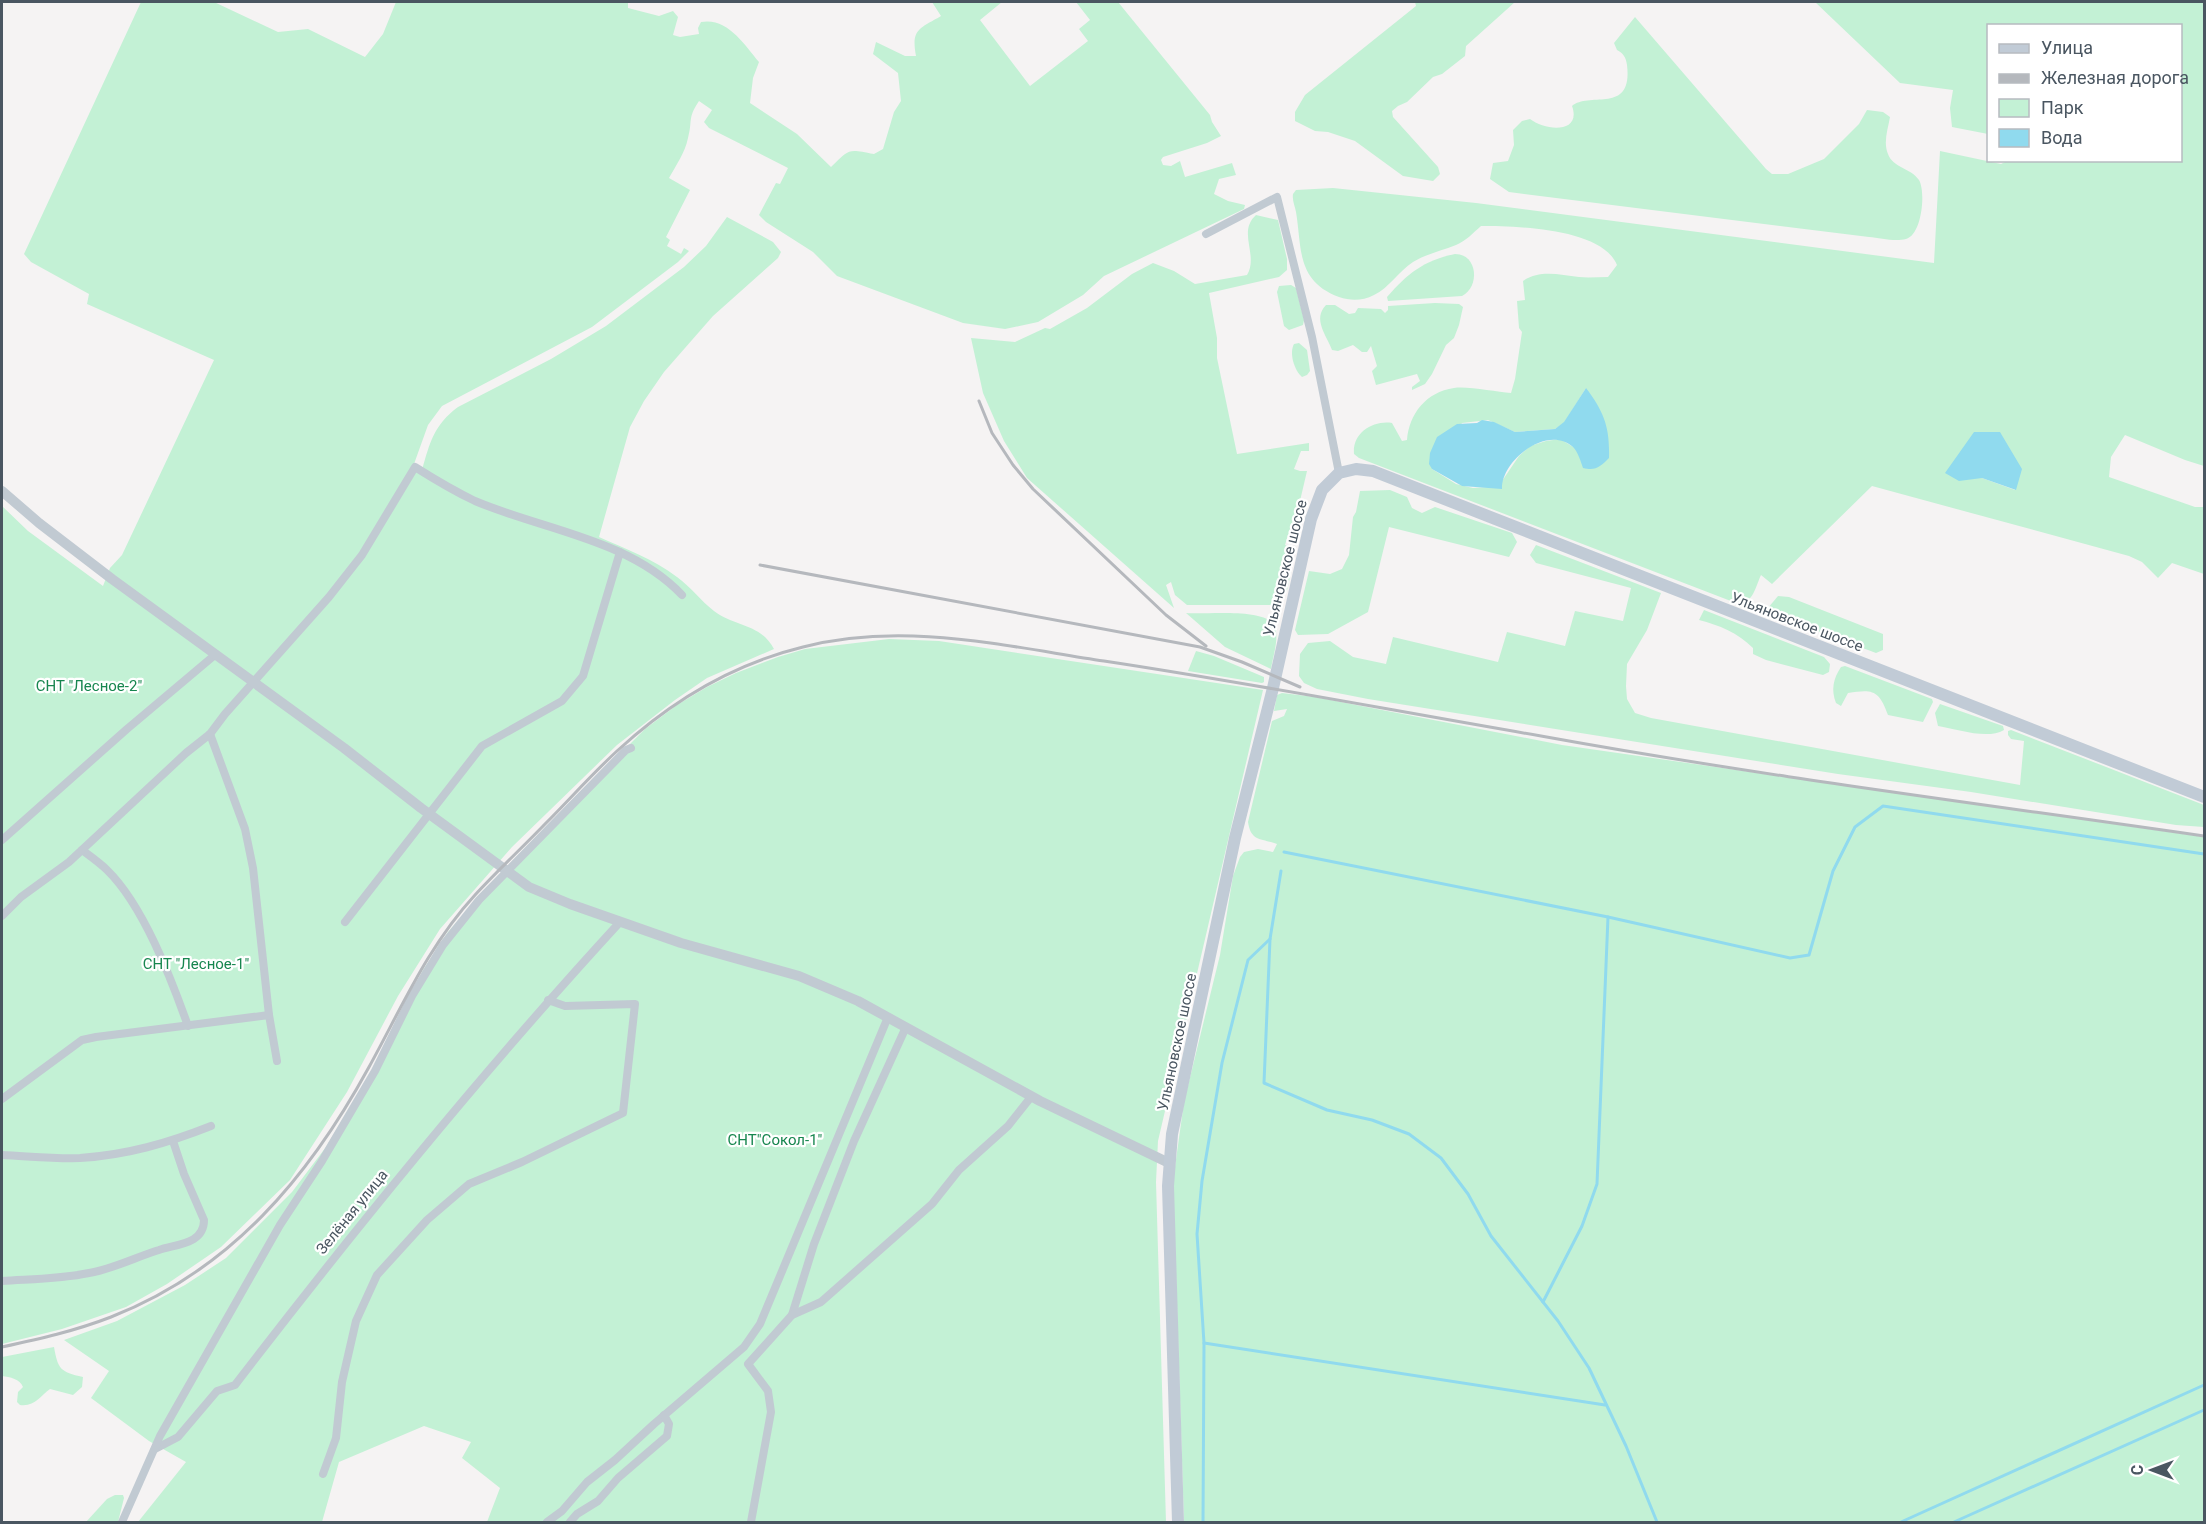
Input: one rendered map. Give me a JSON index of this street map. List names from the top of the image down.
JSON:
{
  "streets": {
    "main road": ["Ульяновское шоссе"],
    "street": ["Зелёная улица"]
  },
  "parks": ["СНТ \"Лесное-2\"", "СНТ \"Лесное-1\"", "СНТ\"Сокол-1\""],
  "legend": [
    "Улица",
    "Железная дорога",
    "Парк",
    "Вода"
  ],
  "north": "left"
}
